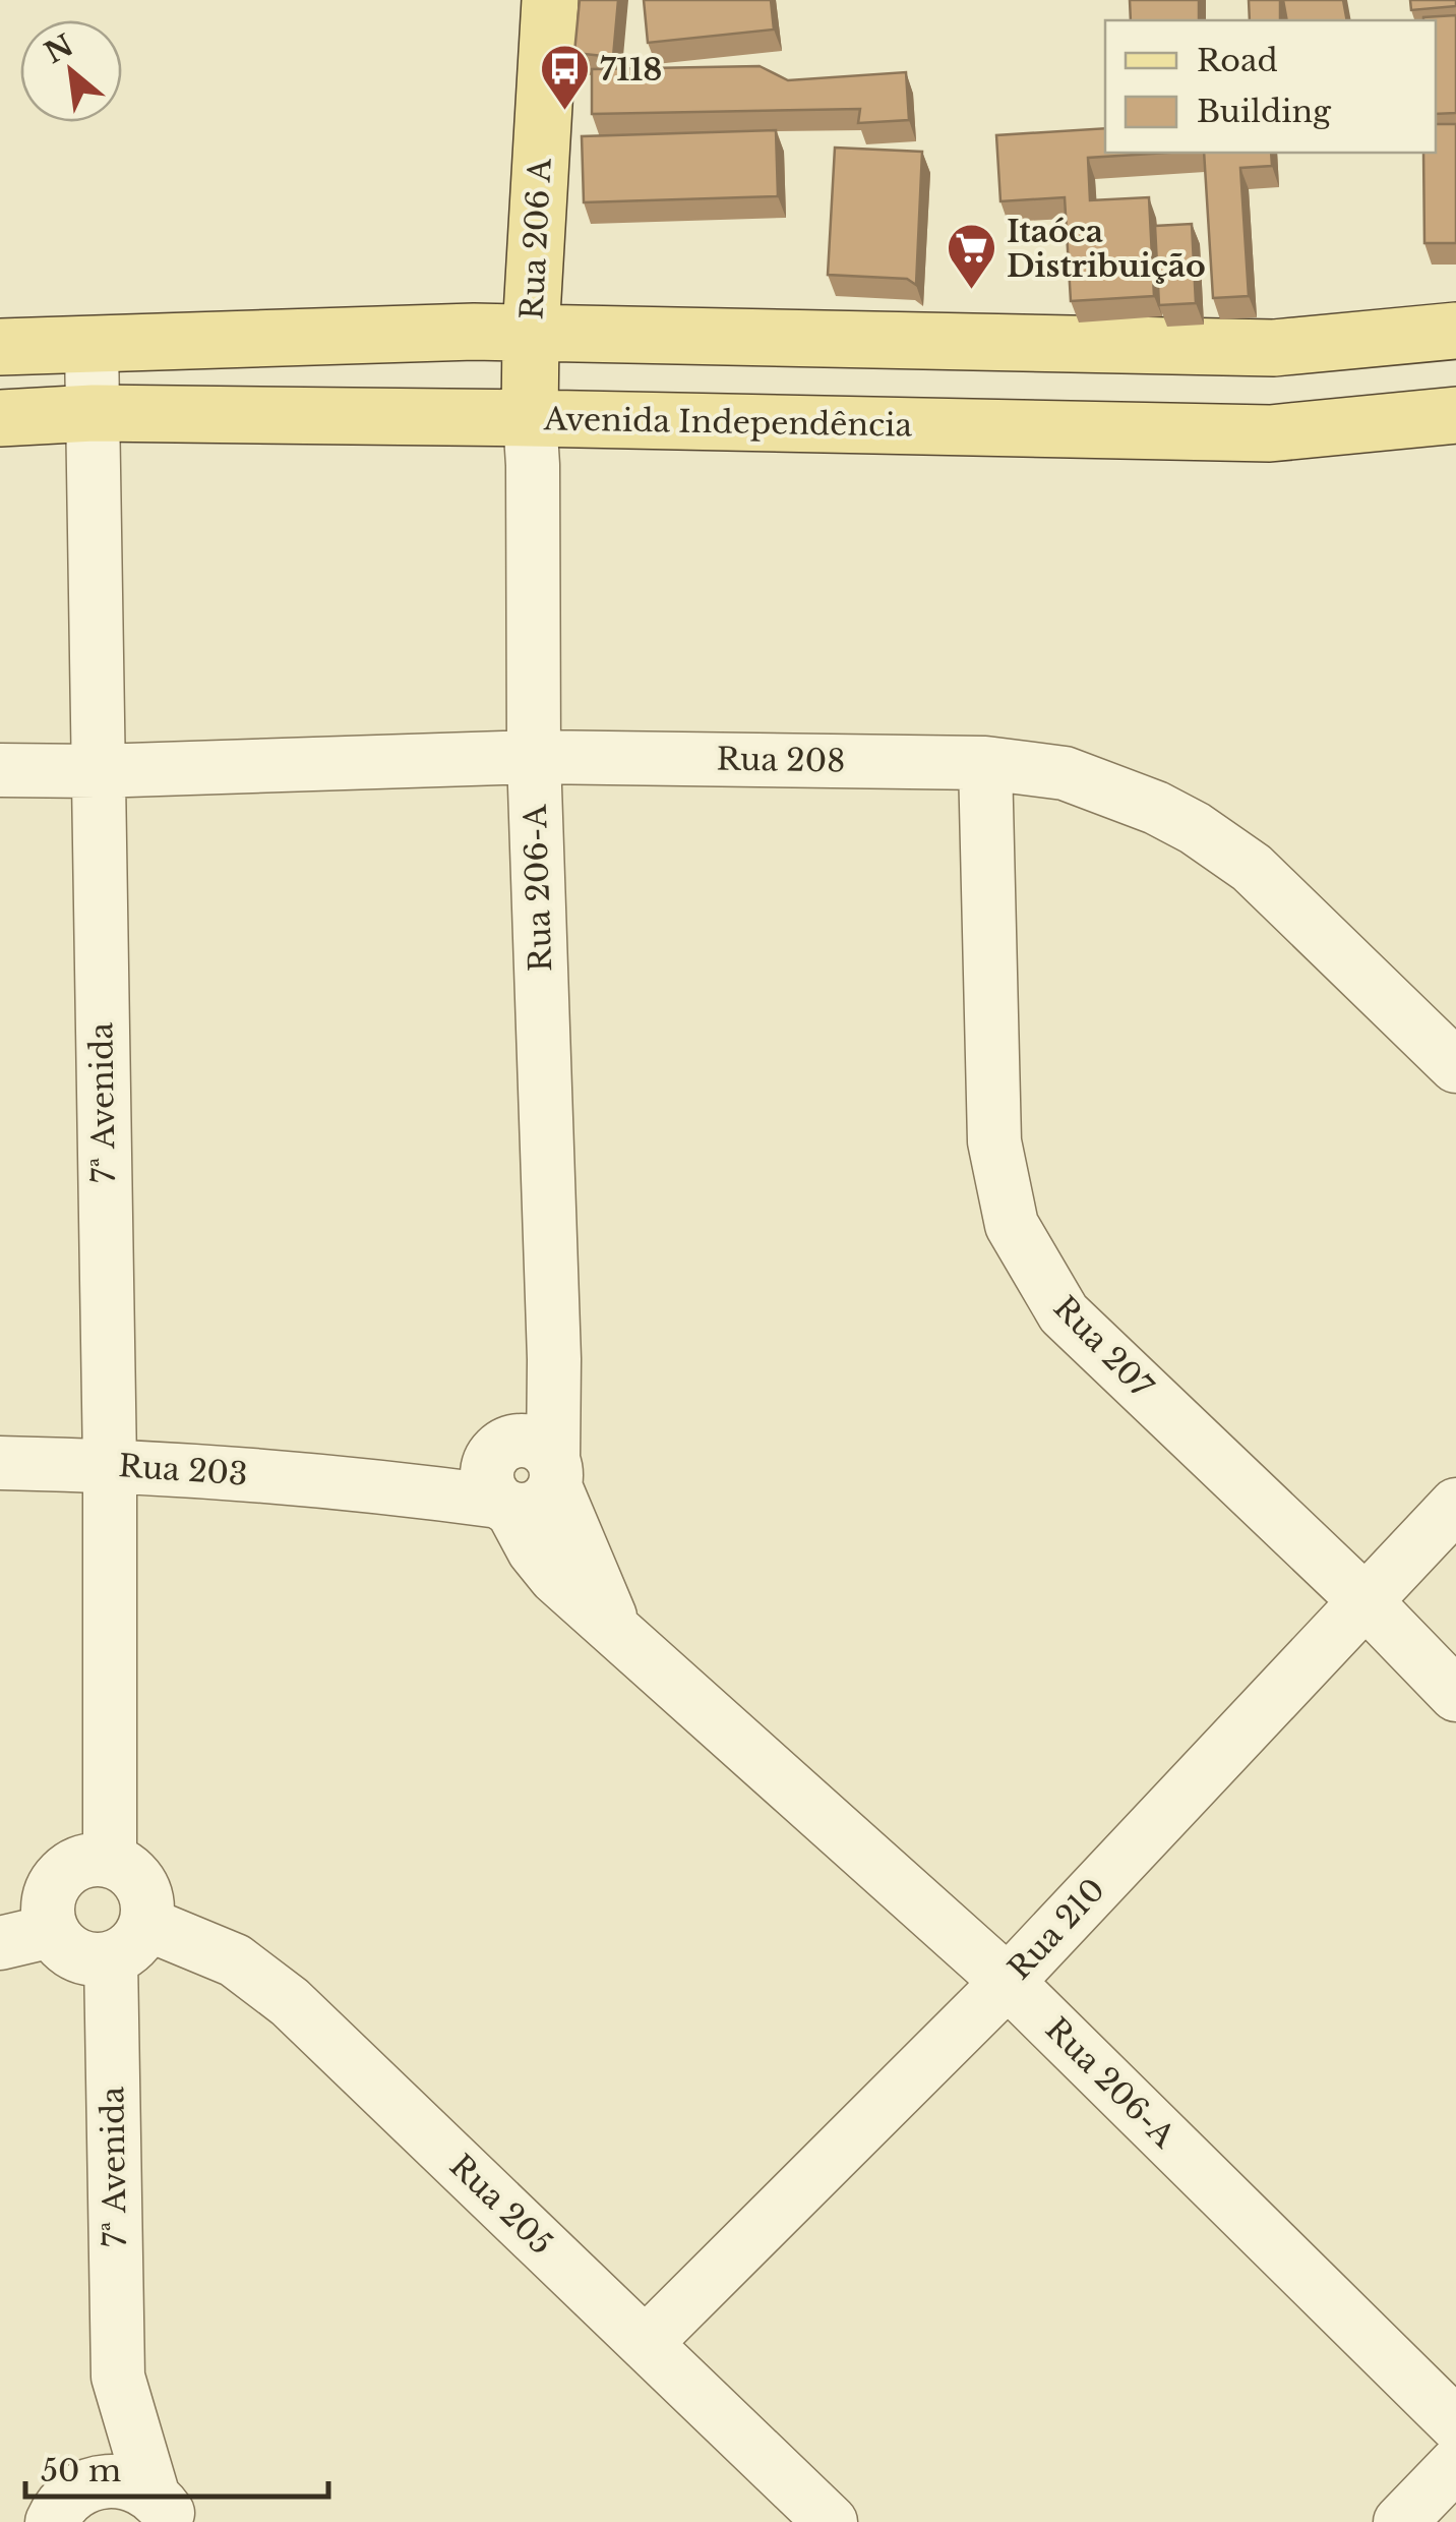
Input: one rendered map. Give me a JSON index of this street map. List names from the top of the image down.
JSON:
{
  "streets": {
    "main road": ["Rua 206 A", "Avenida Independência"],
    "street": [
      "Rua 208",
      "Rua 206-A",
      "7ª Avenida",
      "Rua 207",
      "Rua 203",
      "Rua 210",
      "Rua 205"
    ]
  },
  "crossings": [
    ["Rua 206 A", "Avenida Independência"],
    ["Rua 206 A", "Rua 206-A"],
    ["Avenida Independência", "Rua 206-A"],
    ["Avenida Independência", "7ª Avenida"],
    ["Rua 208", "Rua 206-A"],
    ["Rua 208", "7ª Avenida"],
    ["Rua 208", "Rua 207"],
    ["Rua 206-A", "Rua 203"],
    ["Rua 206-A", "Rua 210"],
    ["7ª Avenida", "Rua 203"],
    ["7ª Avenida", "Rua 205"],
    ["Rua 207", "Rua 210"],
    ["Rua 210", "Rua 205"]
  ],
  "places": {
    "bus stop": ["7118"],
    "supermarket": ["Itaóca Distribuição"]
  },
  "legend": ["Road", "Building"],
  "scale_bar": "50 m",
  "north": "top left"
}
